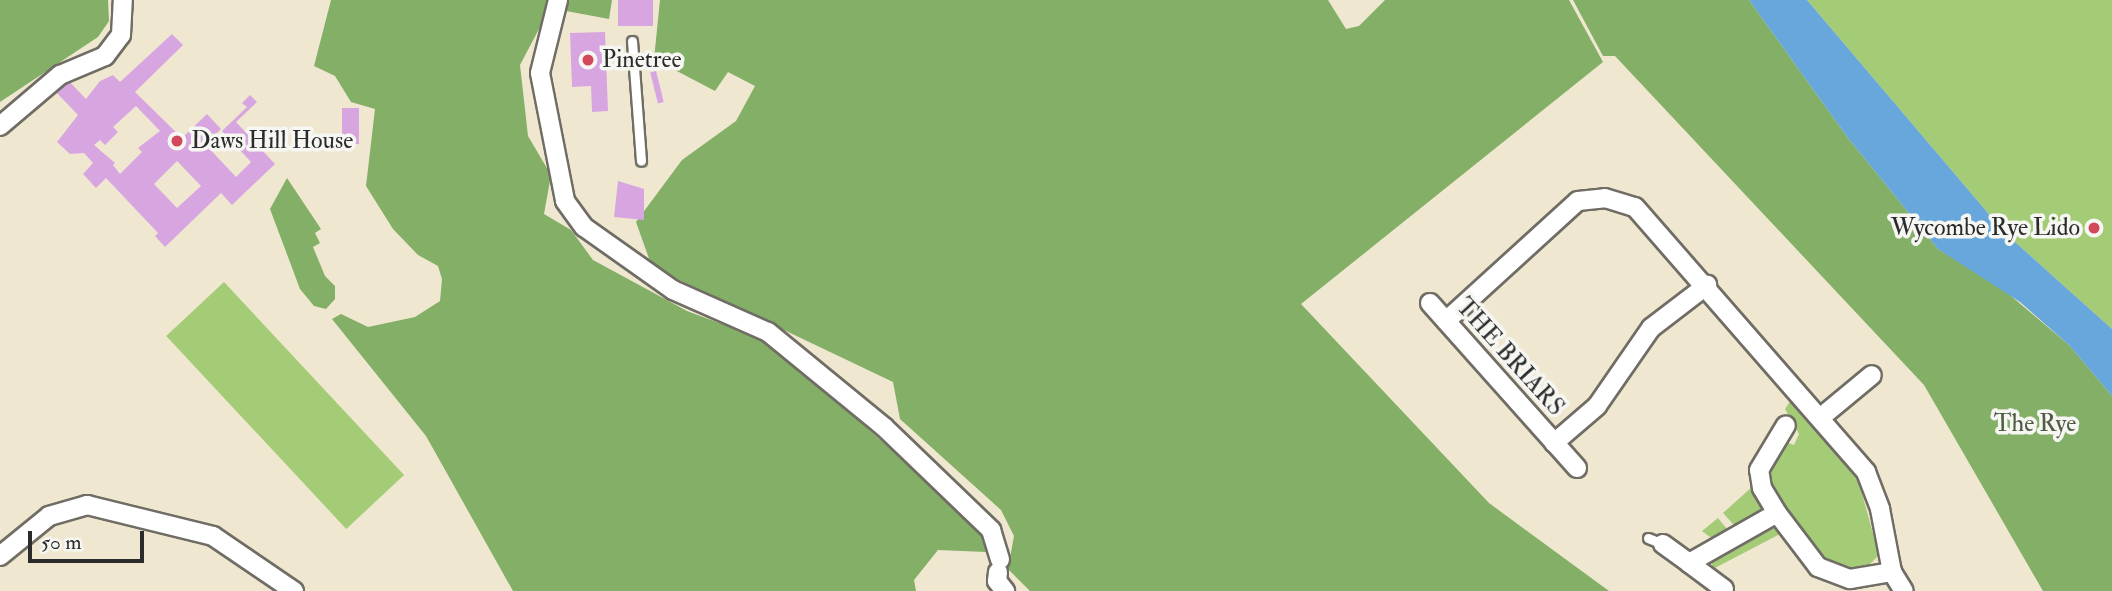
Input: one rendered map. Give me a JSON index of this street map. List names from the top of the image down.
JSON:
{
  "streets": {
    "street": ["THE BRIARS"]
  },
  "parks": ["The Rye"],
  "places": ["Pinetree", "Daws Hill House", "Wycombe Rye Lido"],
  "scale_bar": "50 m"
}
